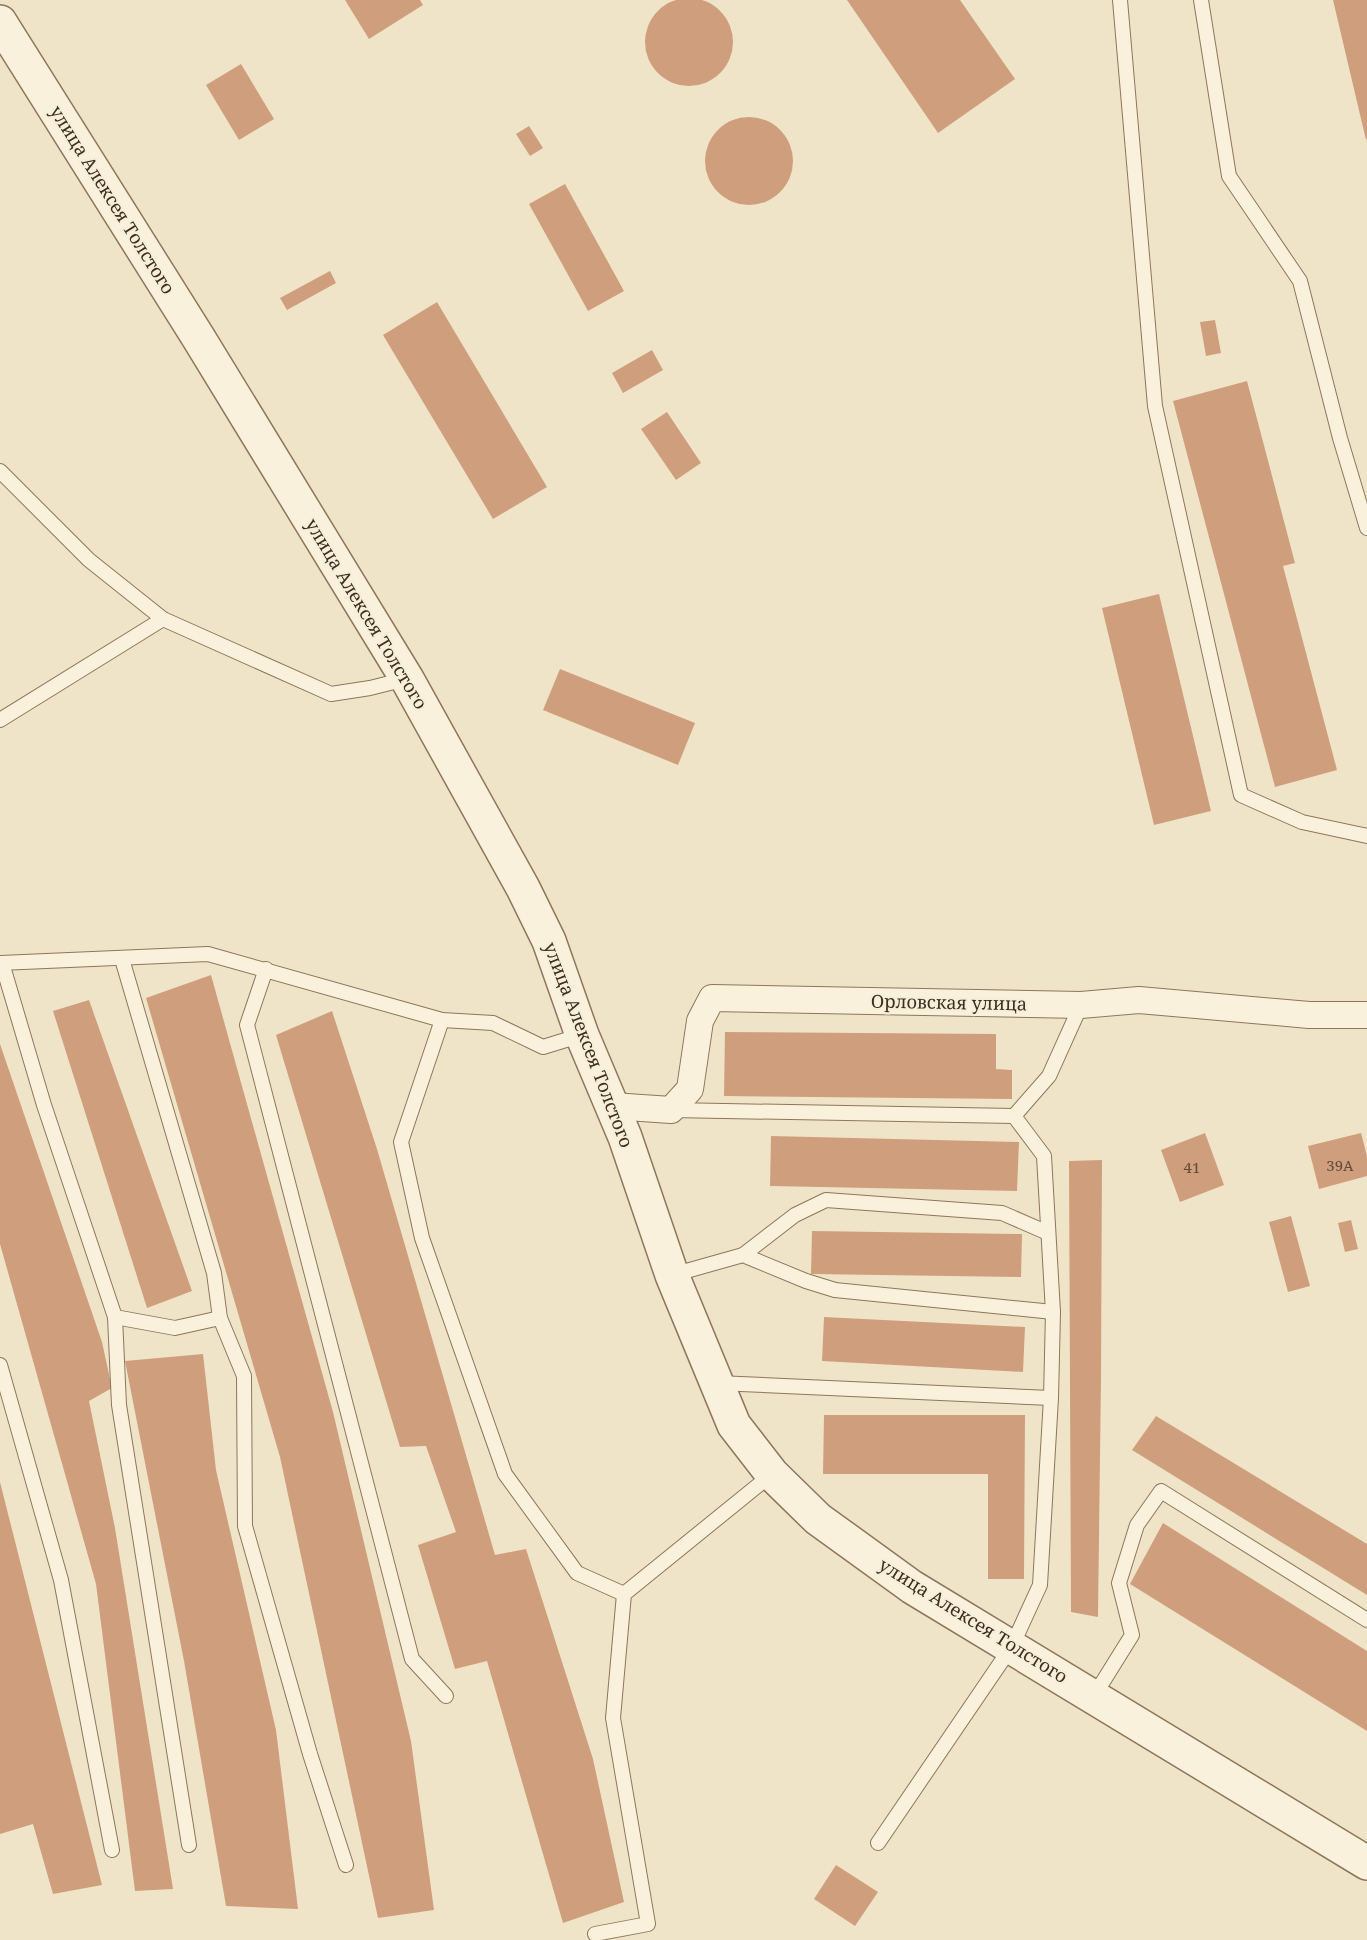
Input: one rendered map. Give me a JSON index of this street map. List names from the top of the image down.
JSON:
{
  "streets": {
    "street": ["улица Алексея Толстого", "Орловская улица"]
  },
  "house_numbers": ["39А", "41"]
}
